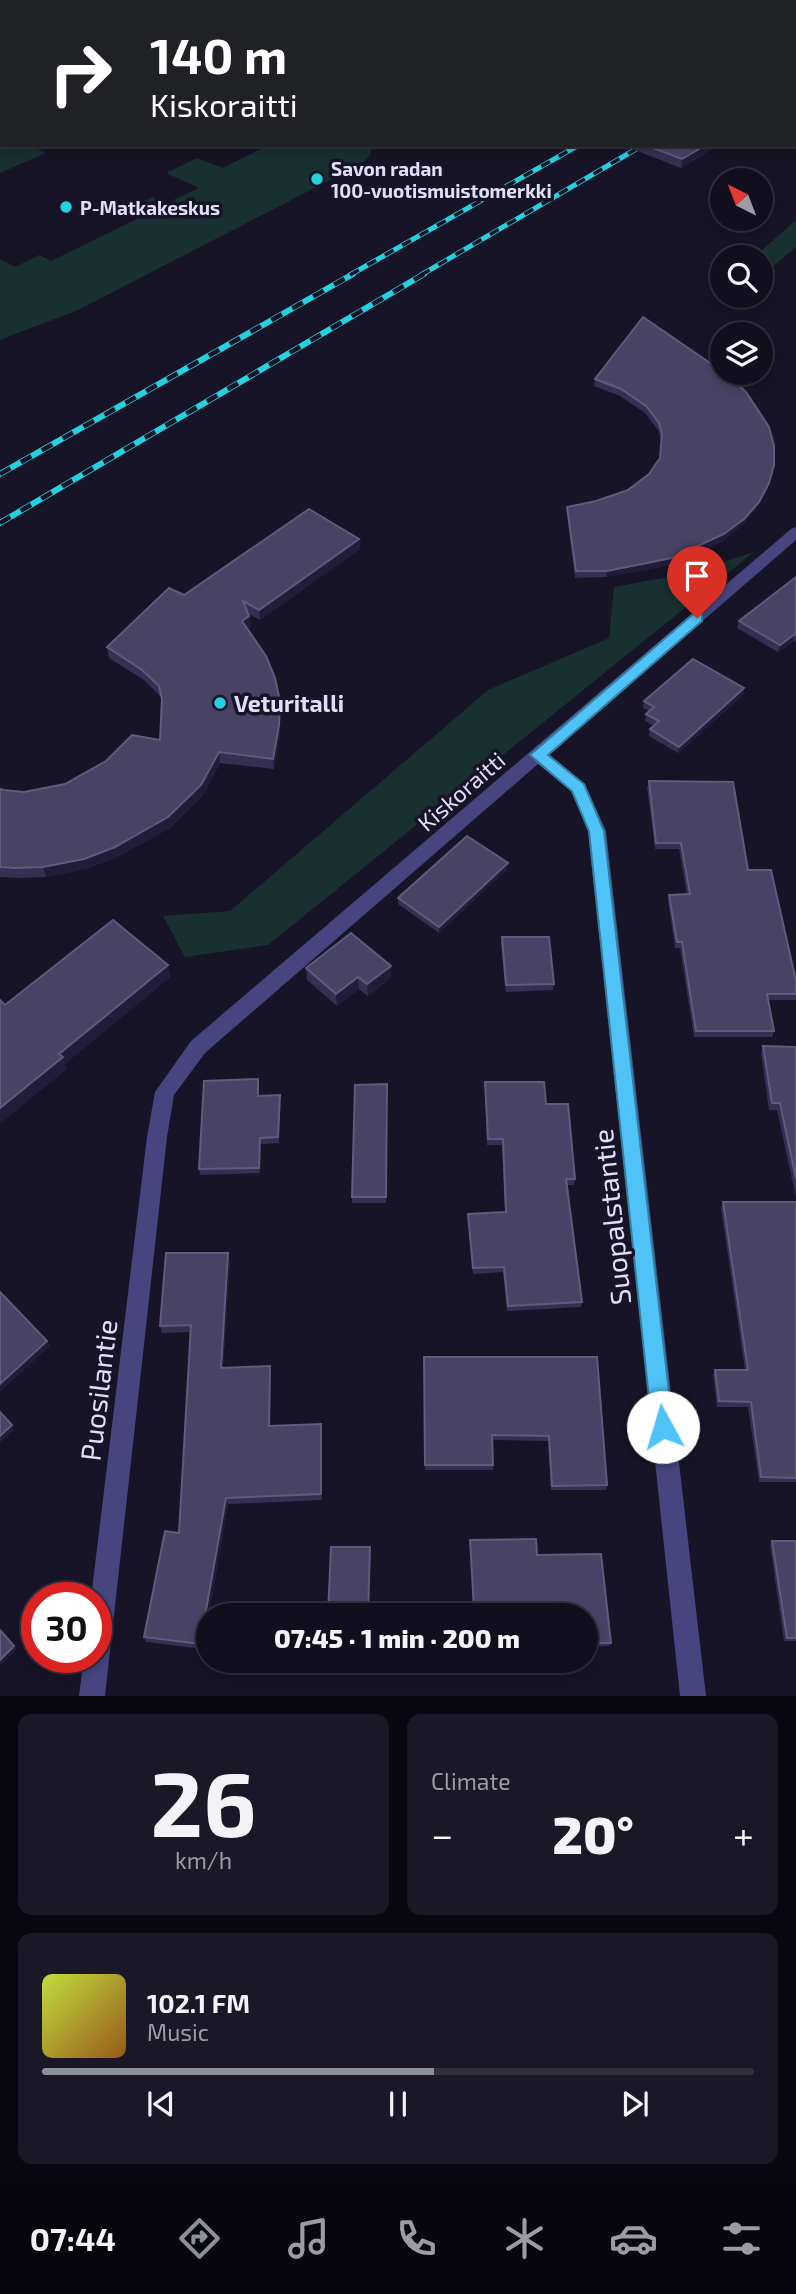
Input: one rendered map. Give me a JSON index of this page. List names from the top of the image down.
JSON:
{
  "streets": {
    "street": ["Kiskoraitti", "Suopalstantie", "Puosilantie"]
  },
  "crossings": [
    ["Kiskoraitti", "Suopalstantie"],
    ["Kiskoraitti", "Puosilantie"]
  ],
  "places": ["Savon radan 100-vuotismuistomerkki", "P-Matkakeskus", "Veturitalli"],
  "north": "top left",
  "page": {
    "turn": ["140 m", "Kiskoraitti"],
    "limit": "30",
    "trip": "07:45 · 1 min · 200 m",
    "tile": [
      ["26", "km/h"],
      "Climate"
    ],
    "heat": ["−", "20°", "+"],
    "song": ["102.1 FM", "Music"],
    "tabs": "07:44"
  }
}
